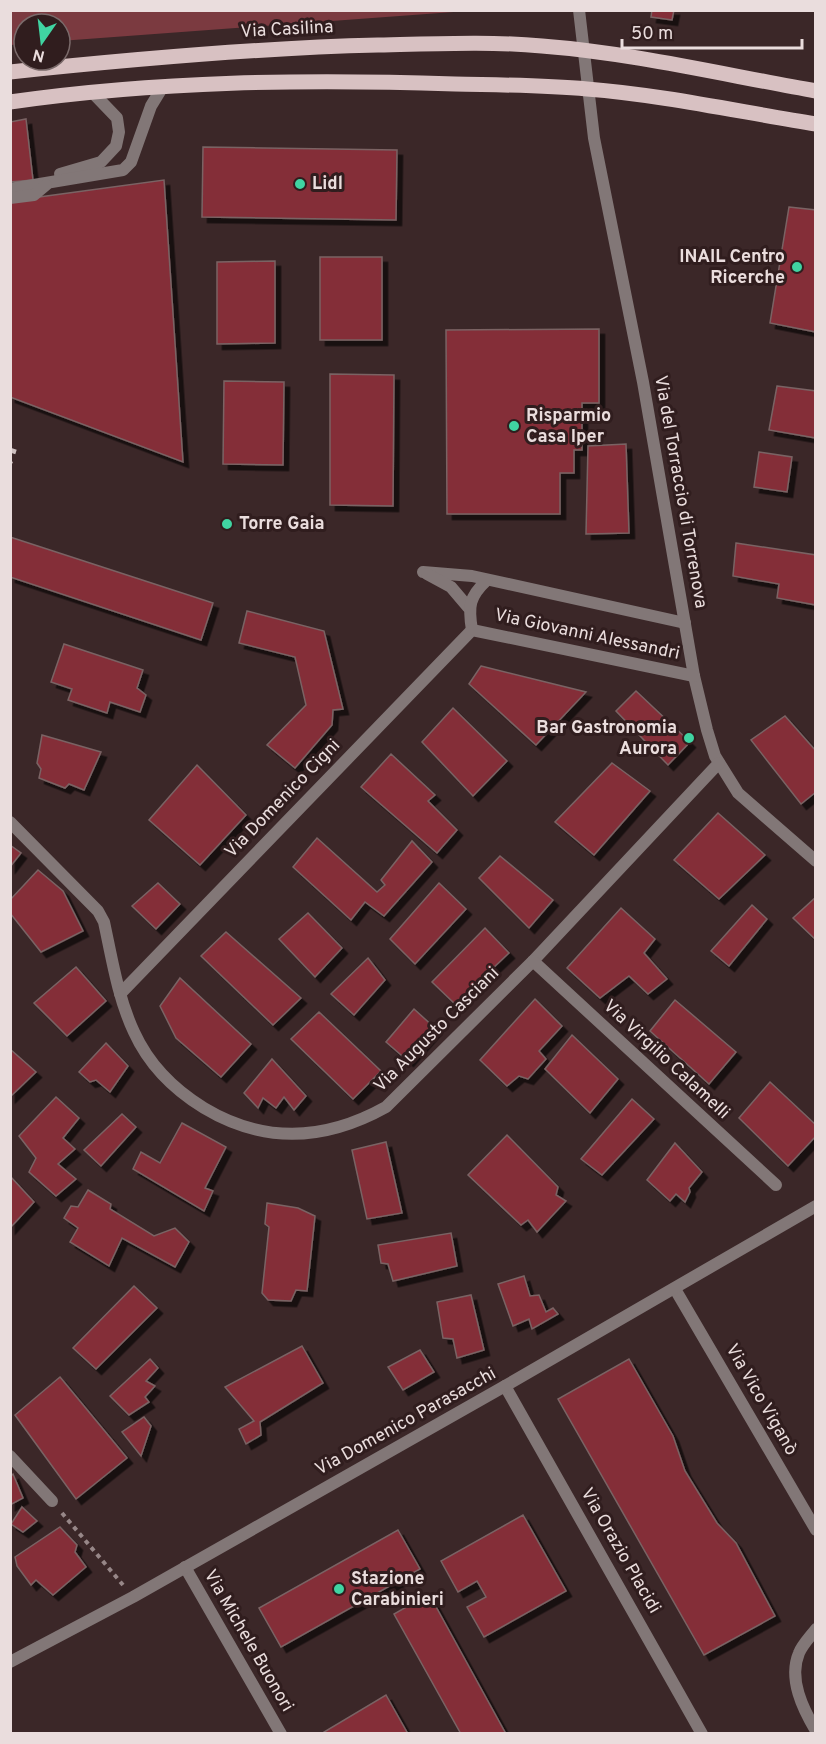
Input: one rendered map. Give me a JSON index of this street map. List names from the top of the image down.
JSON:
{
  "streets": {
    "main road": ["Via Casilina"],
    "street": [
      "Via del Torraccio di Torrenova",
      "Via Giovanni Alessandri",
      "Via Domenico Cigni",
      "Via Augusto Casciani",
      "Via Virgilio Calamelli",
      "Via Vico Viganò",
      "Via Domenico Parasacchi",
      "Via Orazio Placidi",
      "Via Michele Buonori"
    ]
  },
  "crossings": [
    ["Via Casilina", "Via del Torraccio di Torrenova"],
    ["Via del Torraccio di Torrenova", "Via Giovanni Alessandri"],
    ["Via del Torraccio di Torrenova", "Via Augusto Casciani"],
    ["Via Giovanni Alessandri", "Via Domenico Cigni"],
    ["Via Domenico Cigni", "Via Augusto Casciani"],
    ["Via Augusto Casciani", "Via Virgilio Calamelli"],
    ["Via Vico Viganò", "Via Domenico Parasacchi"],
    ["Via Domenico Parasacchi", "Via Orazio Placidi"],
    ["Via Domenico Parasacchi", "Via Michele Buonori"]
  ],
  "places": [
    "Lidl",
    "INAIL Centro Ricerche",
    "Risparmio Casa Iper",
    "Torre Gaia",
    "Bar Gastronomia Aurora",
    "Stazione Carabinieri"
  ],
  "scale_bar": "50 m",
  "north": "bottom"
}
